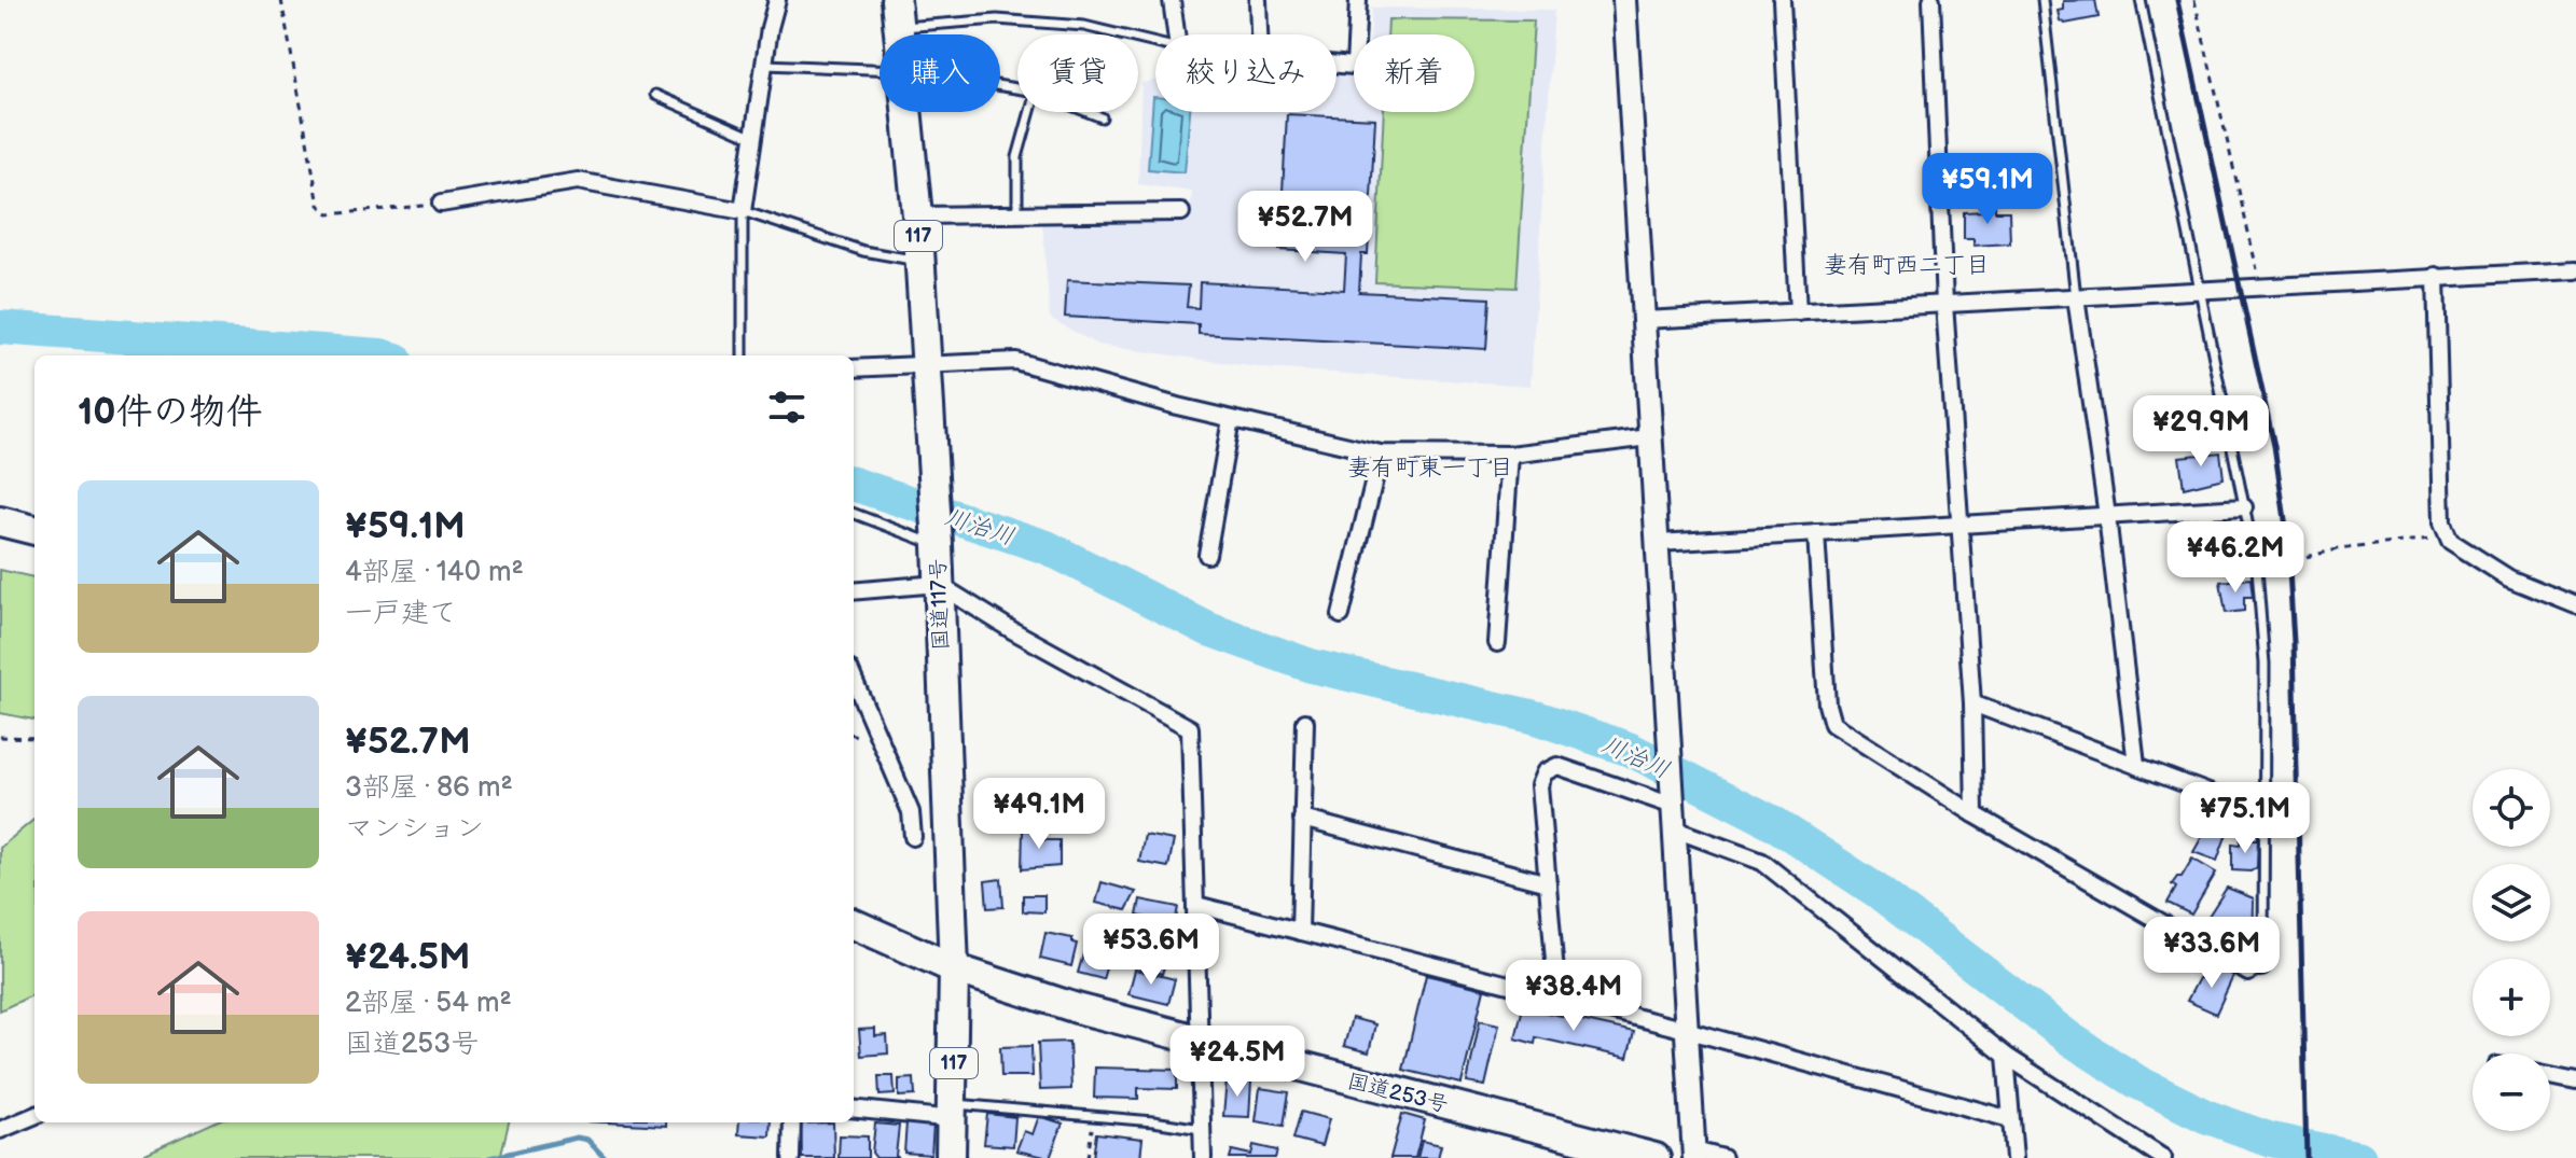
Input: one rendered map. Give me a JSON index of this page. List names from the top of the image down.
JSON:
{
  "streets": {
    "highway": ["117", "国道117号", "国道253号"]
  },
  "crossings": [
    ["国道117号", "国道253号"]
  ],
  "districts": ["妻有町西二丁目", "妻有町東一丁目"],
  "water": ["川治川"],
  "page": {
    "chip": [
      "購入",
      "賃貸",
      "絞り込み",
      "新着"
    ],
    "price": [
      "¥59.1M",
      "¥52.7M",
      "¥29.9M",
      "¥46.2M",
      "¥49.1M",
      "¥75.1M",
      "¥53.6M",
      "¥33.6M",
      "¥38.4M",
      "¥24.5M"
    ],
    "heading": "10件の物件",
    "list": [
      {
        "name": "¥59.1M",
        "note": "4部屋 · 140 m² · 一戸建て"
      },
      {
        "name": "¥52.7M",
        "note": "3部屋 · 86 m² · マンション"
      },
      {
        "name": "¥24.5M",
        "note": "2部屋 · 54 m² · 国道253号"
      }
    ],
    "map_buttons": ["+", "−"]
  }
}
